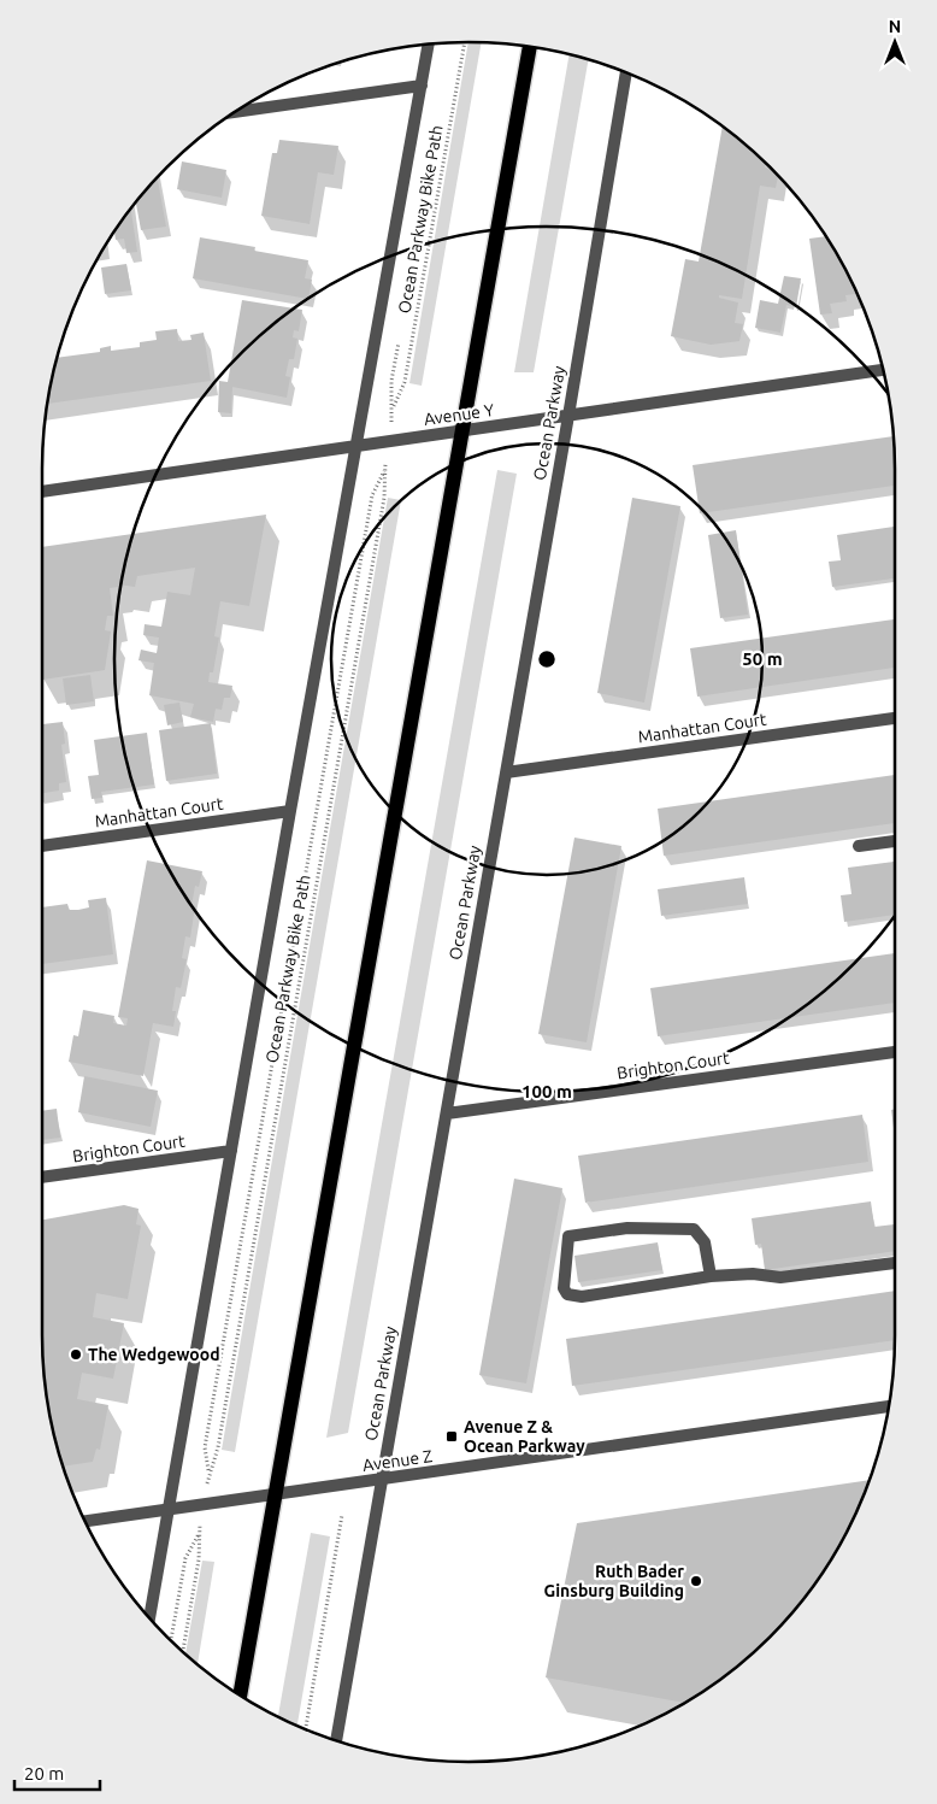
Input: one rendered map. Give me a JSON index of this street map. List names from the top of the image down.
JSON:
{
  "streets": {
    "street": [
      "Avenue Y",
      "Ocean Parkway",
      "Manhattan Court",
      "Brighton Court",
      "Avenue Z"
    ],
    "path": ["Ocean Parkway Bike Path"]
  },
  "crossings": [
    ["Avenue Y", "Ocean Parkway"],
    ["Ocean Parkway", "Manhattan Court"],
    ["Ocean Parkway", "Brighton Court"],
    ["Ocean Parkway", "Avenue Z"]
  ],
  "places": {
    "other": ["The Wedgewood", "Ruth Bader Ginsburg Building"],
    "transit": ["Avenue Z & Ocean Parkway"]
  },
  "scale_bar": "20 m",
  "north": "top",
  "rings": ["50 m", "100 m"]
}
